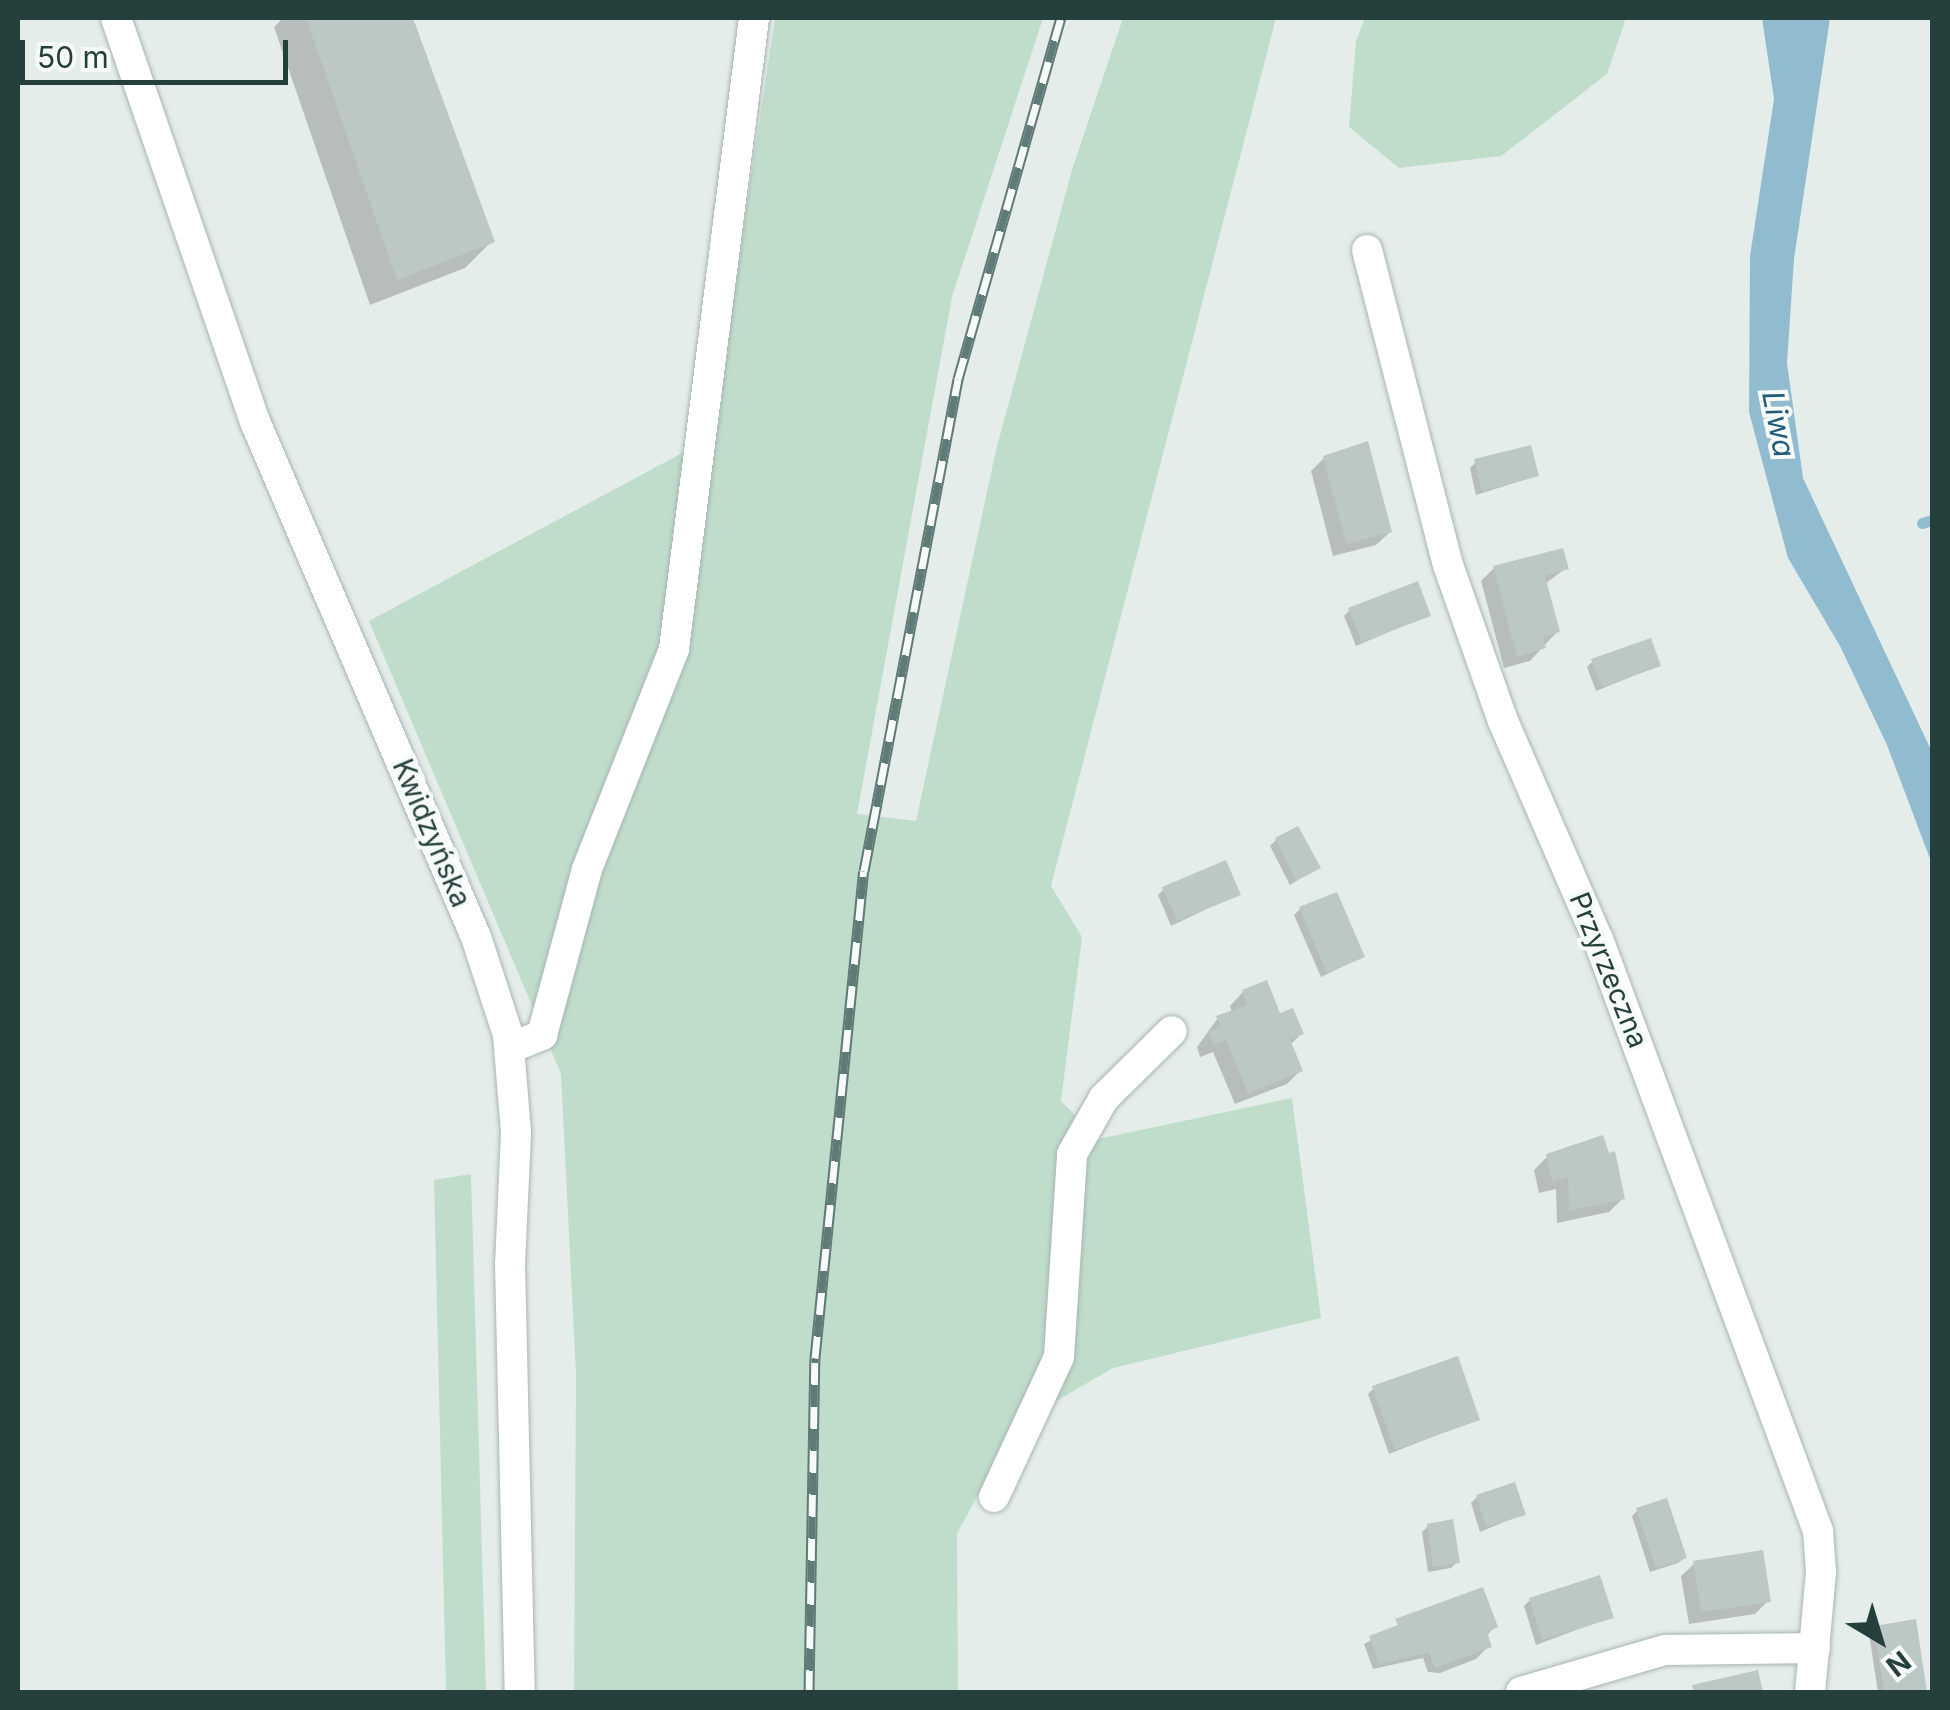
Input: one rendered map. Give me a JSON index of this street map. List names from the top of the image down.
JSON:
{
  "streets": {
    "street": ["Kwidzyńska", "Przyrzeczna"]
  },
  "water": ["Liwa"],
  "scale_bar": "50 m",
  "north": "bottom right"
}
